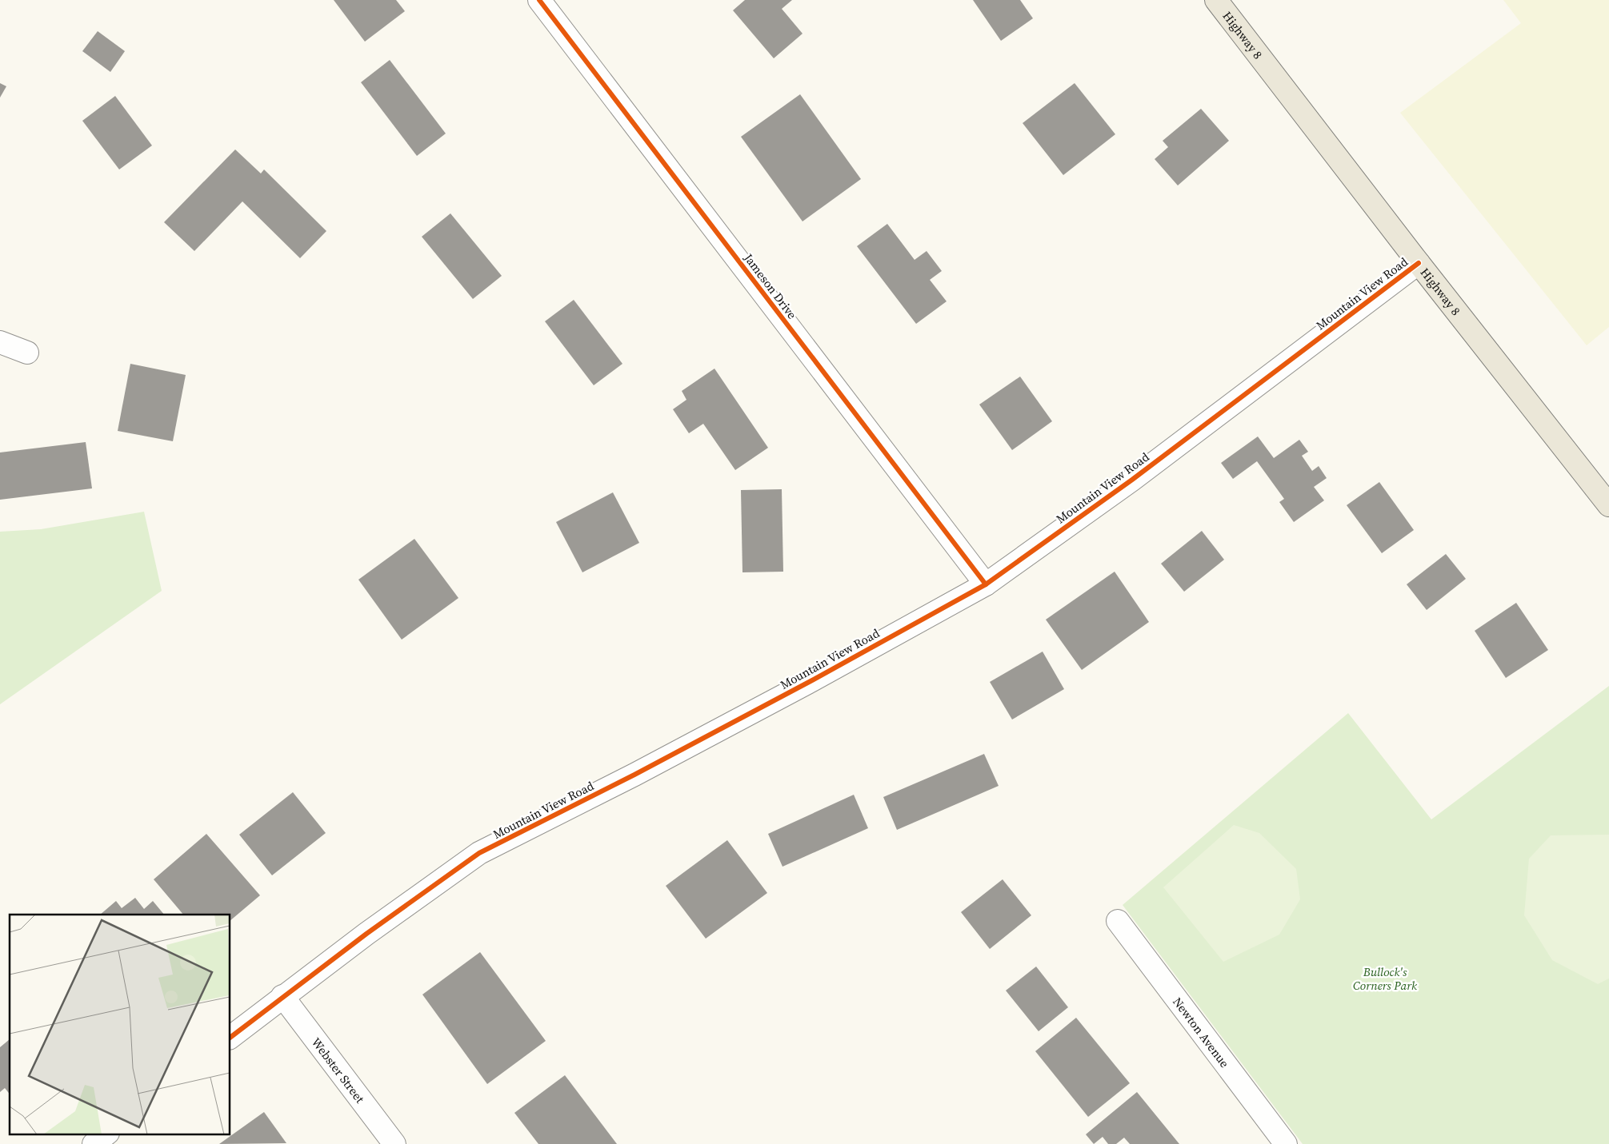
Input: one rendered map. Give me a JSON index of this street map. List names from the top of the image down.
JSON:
{
  "streets": {
    "main road": ["Highway 8"],
    "street": [
      "Jameson Drive",
      "Mountain View Road",
      "Newton Avenue",
      "Webster Street"
    ]
  },
  "crossings": [
    ["Highway 8", "Mountain View Road"],
    ["Jameson Drive", "Mountain View Road"],
    ["Mountain View Road", "Webster Street"]
  ],
  "parks": ["Bullock's Corners Park"]
}
